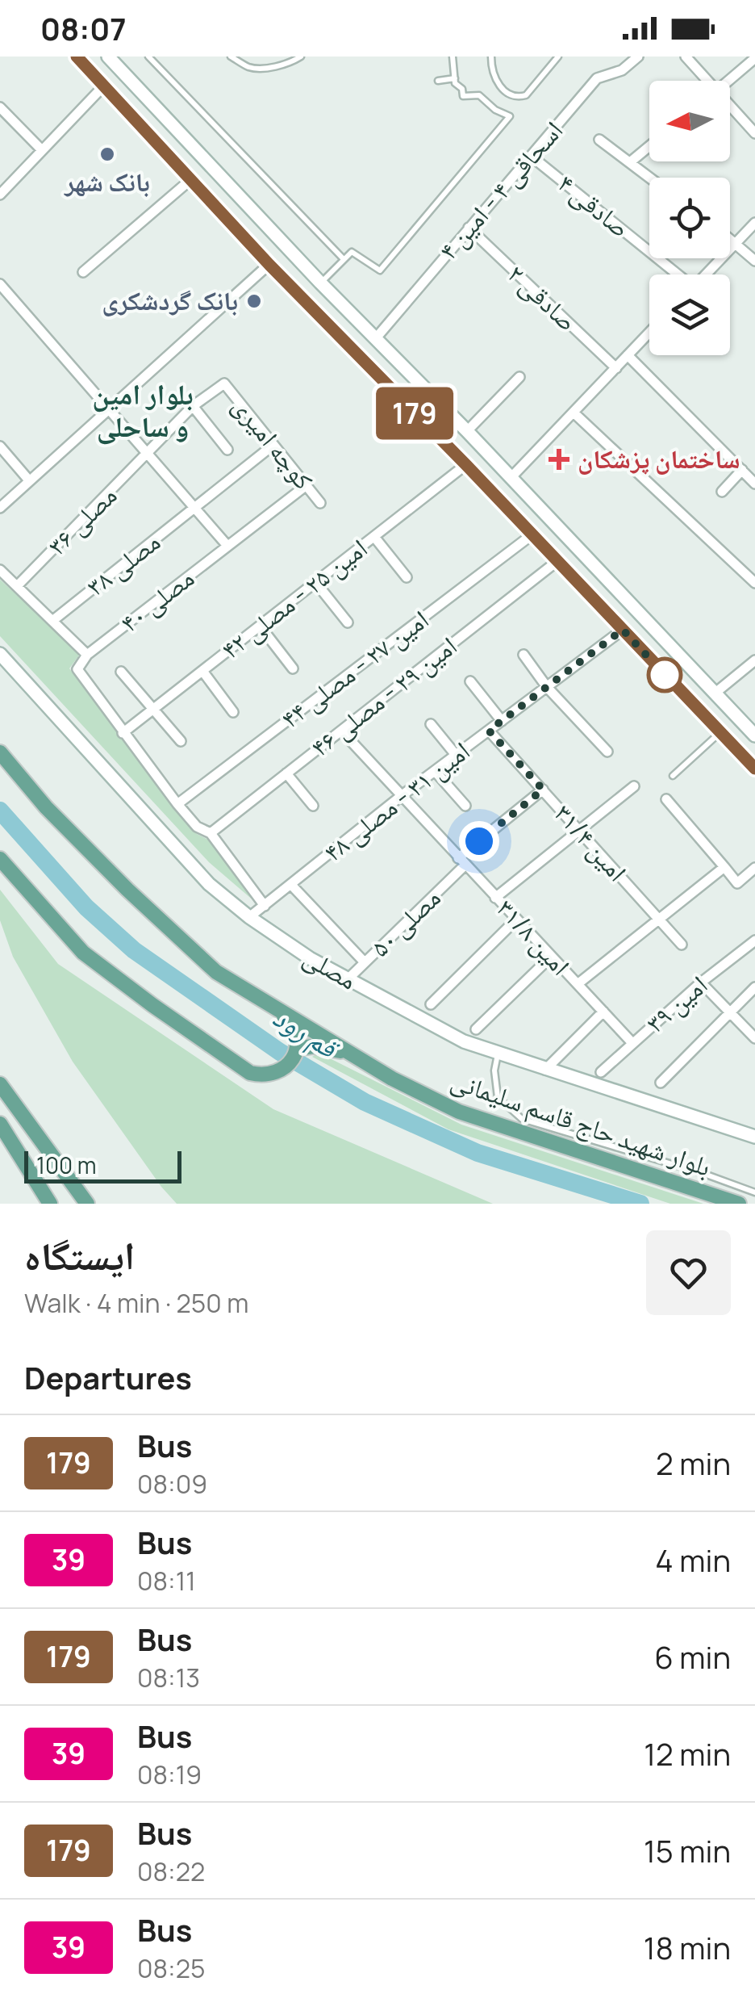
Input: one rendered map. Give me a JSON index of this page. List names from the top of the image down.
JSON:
{
  "streets": {
    "main road": ["مصلی", "بلوار شهید حاج قاسم سلیمانی"],
    "street": [
      "اسحاقی ۴ - امین ۴",
      "صادقی ۴",
      "صادقی ۲",
      "کوچه امیری",
      "مصلی ۳۶",
      "مصلی ۳۸",
      "امین ۲۵ - مصلی ۴۲",
      "مصلی ۴۰",
      "امین ۲۷ - مصلی ۴۴",
      "امین ۲۹ - مصلی ۴۶",
      "امین ۳۱ - مصلی ۴۸",
      "امین ۳۱/۴",
      "مصلی ۵۰",
      "امین ۳۱/۸",
      "امین ۳۹"
    ]
  },
  "crossings": [
    ["اسحاقی ۴ - امین ۴", "صادقی ۴"],
    ["اسحاقی ۴ - امین ۴", "صادقی ۲"],
    ["کوچه امیری", "مصلی ۳۶"],
    ["کوچه امیری", "مصلی ۳۸"],
    ["کوچه امیری", "مصلی ۴۰"],
    ["امین ۲۹ - مصلی ۴۶", "امین ۳۱/۸"],
    ["امین ۳۱ - مصلی ۴۸", "امین ۳۱/۴"],
    ["امین ۳۱ - مصلی ۴۸", "امین ۳۱/۸"],
    ["امین ۳۱ - مصلی ۴۸", "مصلی"],
    ["امین ۳۱/۴", "مصلی ۵۰"],
    ["مصلی ۵۰", "امین ۳۱/۸"],
    ["مصلی ۵۰", "مصلی"],
    ["امین ۳۱/۸", "امین ۳۹"]
  ],
  "districts": ["بلوار امین و ساحلی"],
  "water": ["قم رود"],
  "places": {
    "other": ["بانک شهر", "بانک گردشکری"],
    "health": ["ساختمان پزشکان"]
  },
  "lines": ["bus line 179"],
  "scale_bar": "100 m",
  "north": "left",
  "page": {
    "status": "08:07",
    "on_map": "179",
    "scale": "100 m",
    "heading": [
      ["ایستگاه", "Walk · 4 min · 250 m"],
      "Departures"
    ],
    "list": [
      {
        "mark": "179",
        "name": "Bus",
        "note": "08:09",
        "value": "2 min"
      },
      {
        "mark": "39",
        "name": "Bus",
        "note": "08:11",
        "value": "4 min"
      },
      {
        "mark": "179",
        "name": "Bus",
        "note": "08:13",
        "value": "6 min"
      },
      {
        "mark": "39",
        "name": "Bus",
        "note": "08:19",
        "value": "12 min"
      },
      {
        "mark": "179",
        "name": "Bus",
        "note": "08:22",
        "value": "15 min"
      },
      {
        "mark": "39",
        "name": "Bus",
        "note": "08:25",
        "value": "18 min"
      }
    ]
  }
}
